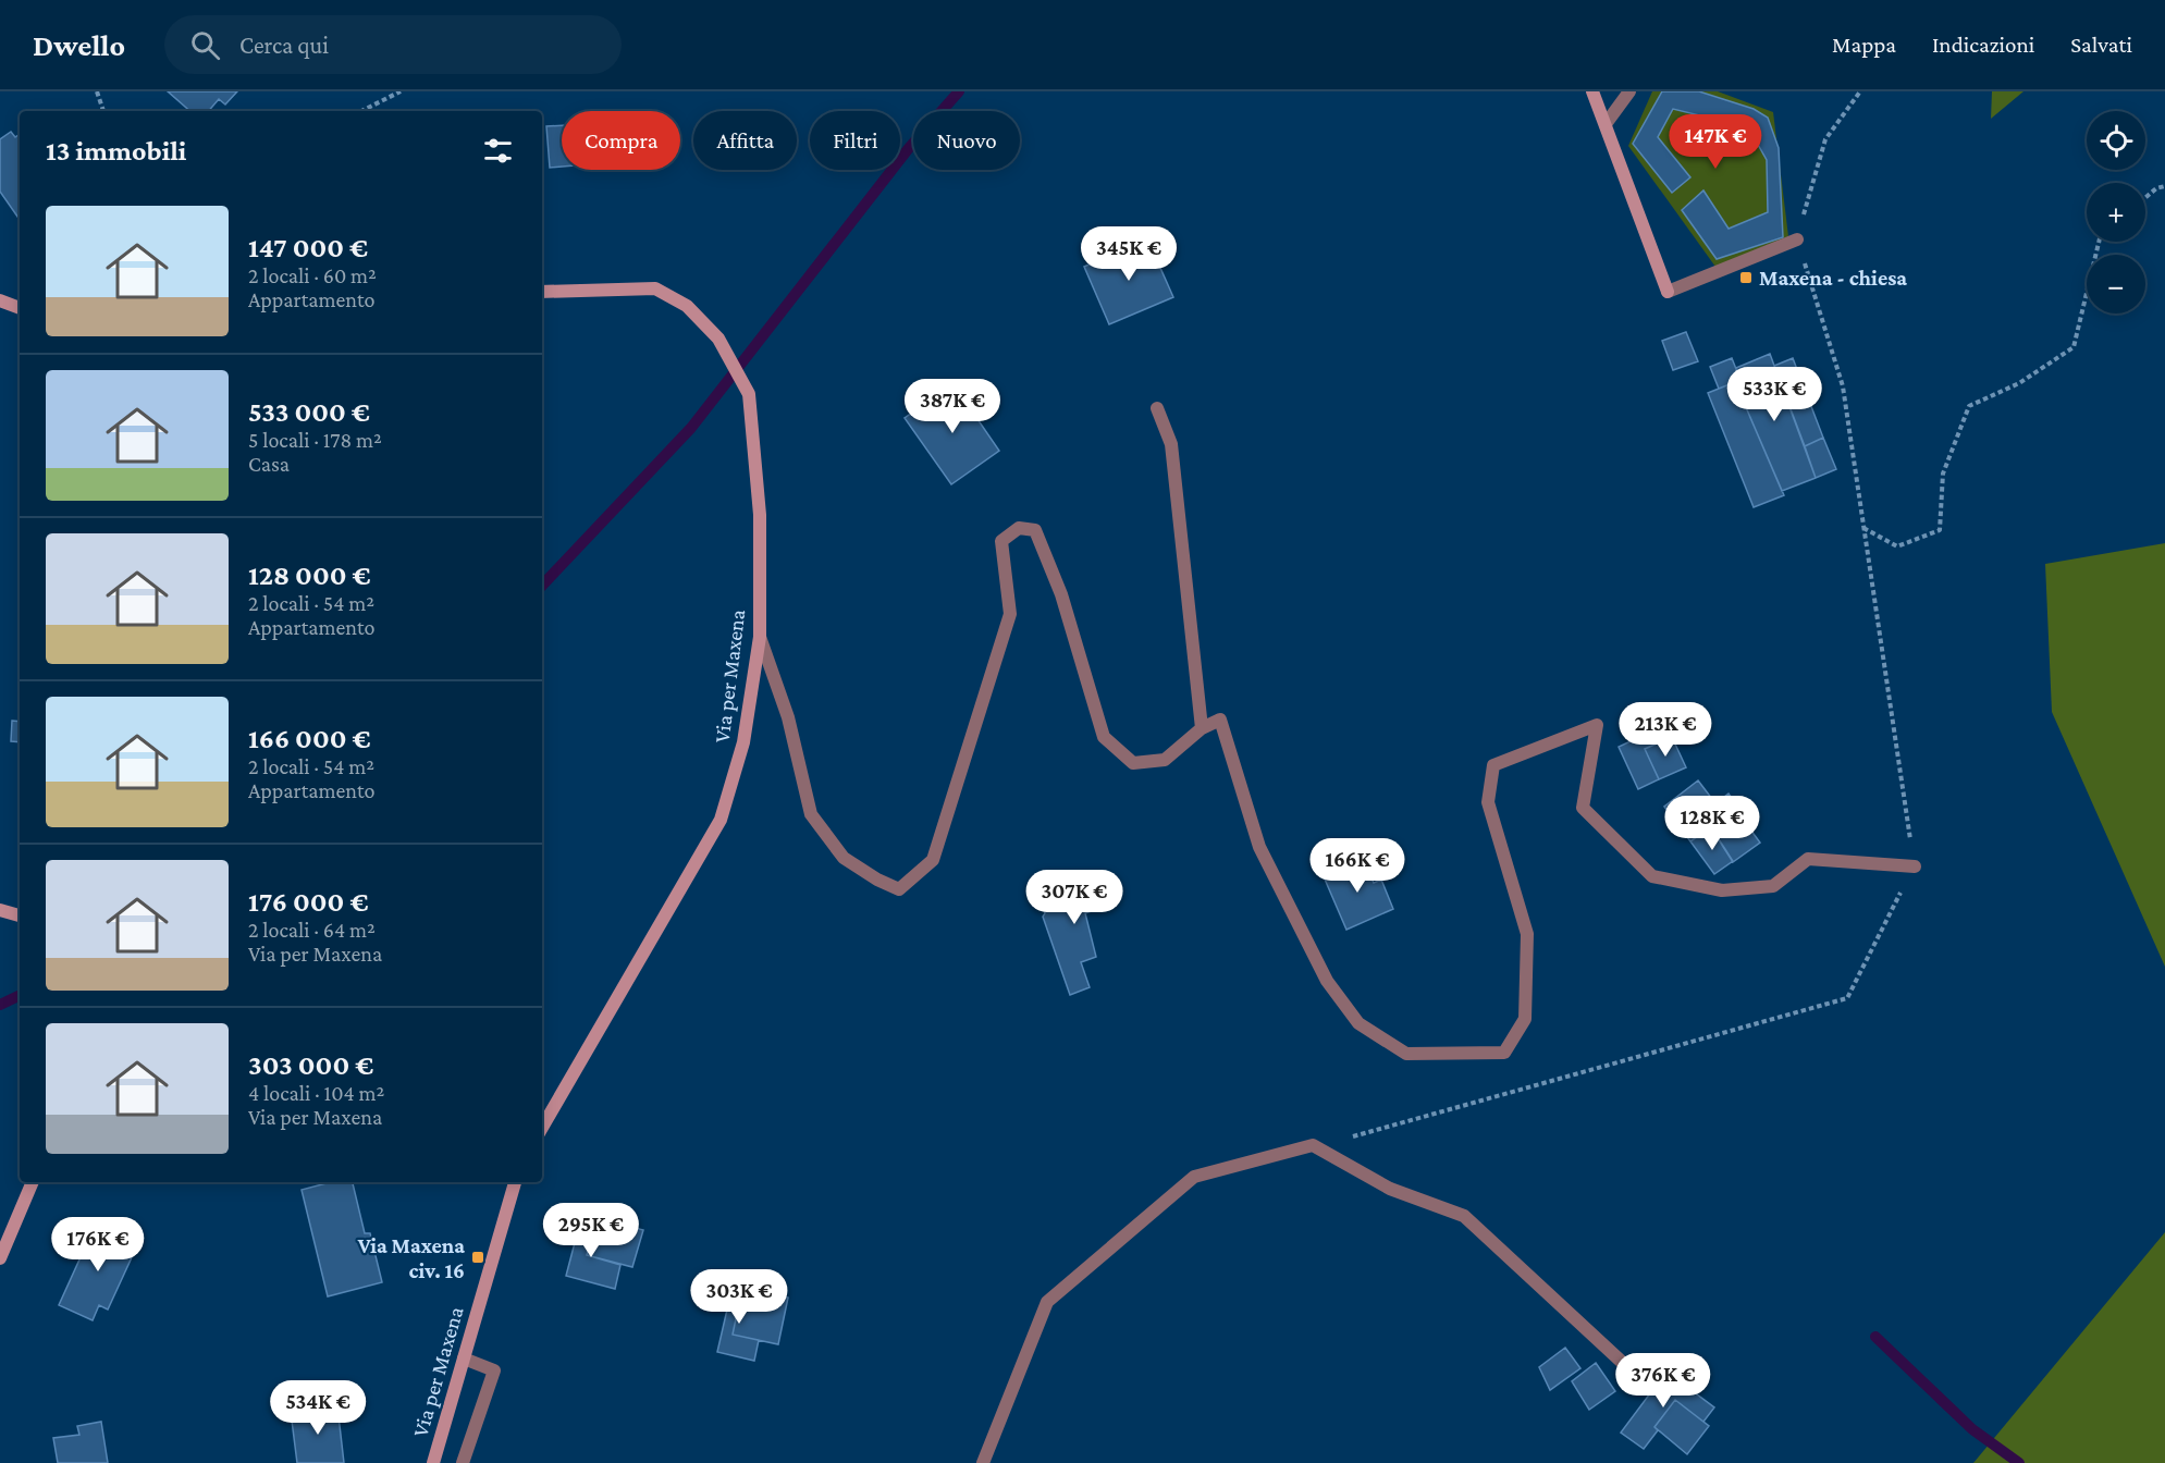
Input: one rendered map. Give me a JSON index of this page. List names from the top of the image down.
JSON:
{
  "streets": {
    "street": ["Via per Maxena"]
  },
  "places": {
    "transit": ["Maxena - chiesa", "Via Maxena civ. 16"]
  },
  "page": {
    "header": "Dwello",
    "search": "Cerca qui",
    "nav": ["Mappa", "Indicazioni", "Salvati"],
    "map_buttons": ["+", "−"],
    "chip": [
      "Compra",
      "Affitta",
      "Filtri",
      "Nuovo"
    ],
    "heading": "13 immobili",
    "price": [
      "147K €",
      "345K €",
      "533K €",
      "387K €",
      "213K €",
      "128K €",
      "166K €",
      "307K €",
      "295K €",
      "176K €",
      "303K €",
      "376K €",
      "534K €"
    ],
    "list": [
      {
        "name": "147 000 €",
        "note": "2 locali · 60 m² · Appartamento"
      },
      {
        "name": "533 000 €",
        "note": "5 locali · 178 m² · Casa"
      },
      {
        "name": "128 000 €",
        "note": "2 locali · 54 m² · Appartamento"
      },
      {
        "name": "166 000 €",
        "note": "2 locali · 54 m² · Appartamento"
      },
      {
        "name": "176 000 €",
        "note": "2 locali · 64 m² · Via per Maxena"
      },
      {
        "name": "303 000 €",
        "note": "4 locali · 104 m² · Via per Maxena"
      }
    ]
  }
}
